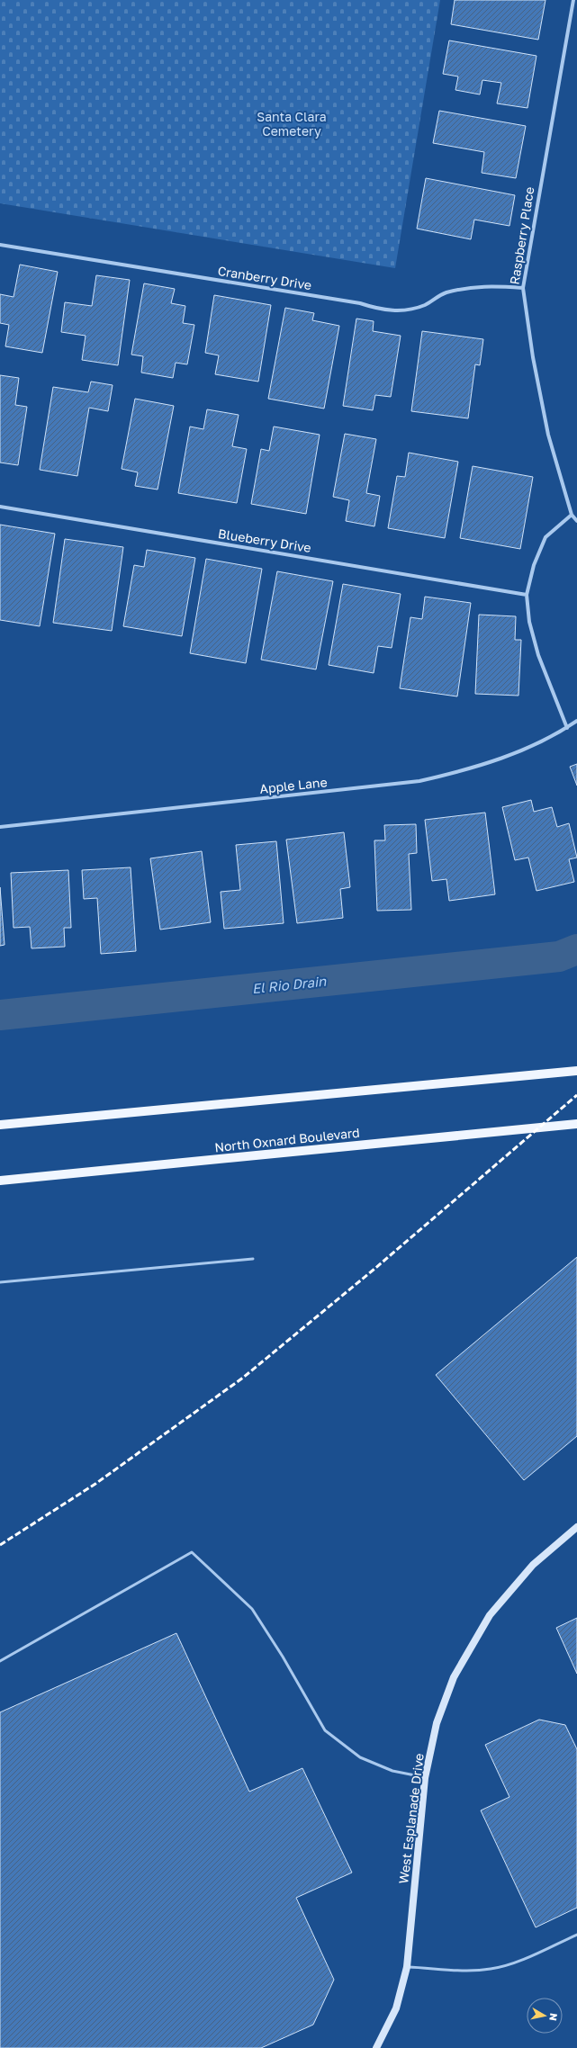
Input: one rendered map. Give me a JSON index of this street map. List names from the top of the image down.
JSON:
{
  "streets": {
    "main road": ["North Oxnard Boulevard"],
    "street": [
      "Raspberry Place",
      "Cranberry Drive",
      "Blueberry Drive",
      "Apple Lane",
      "West Esplanade Drive"
    ]
  },
  "crossings": [
    ["Raspberry Place", "Cranberry Drive"]
  ],
  "water": ["El Rio Drain"],
  "parks": ["Santa Clara Cemetery"],
  "north": "right"
}
